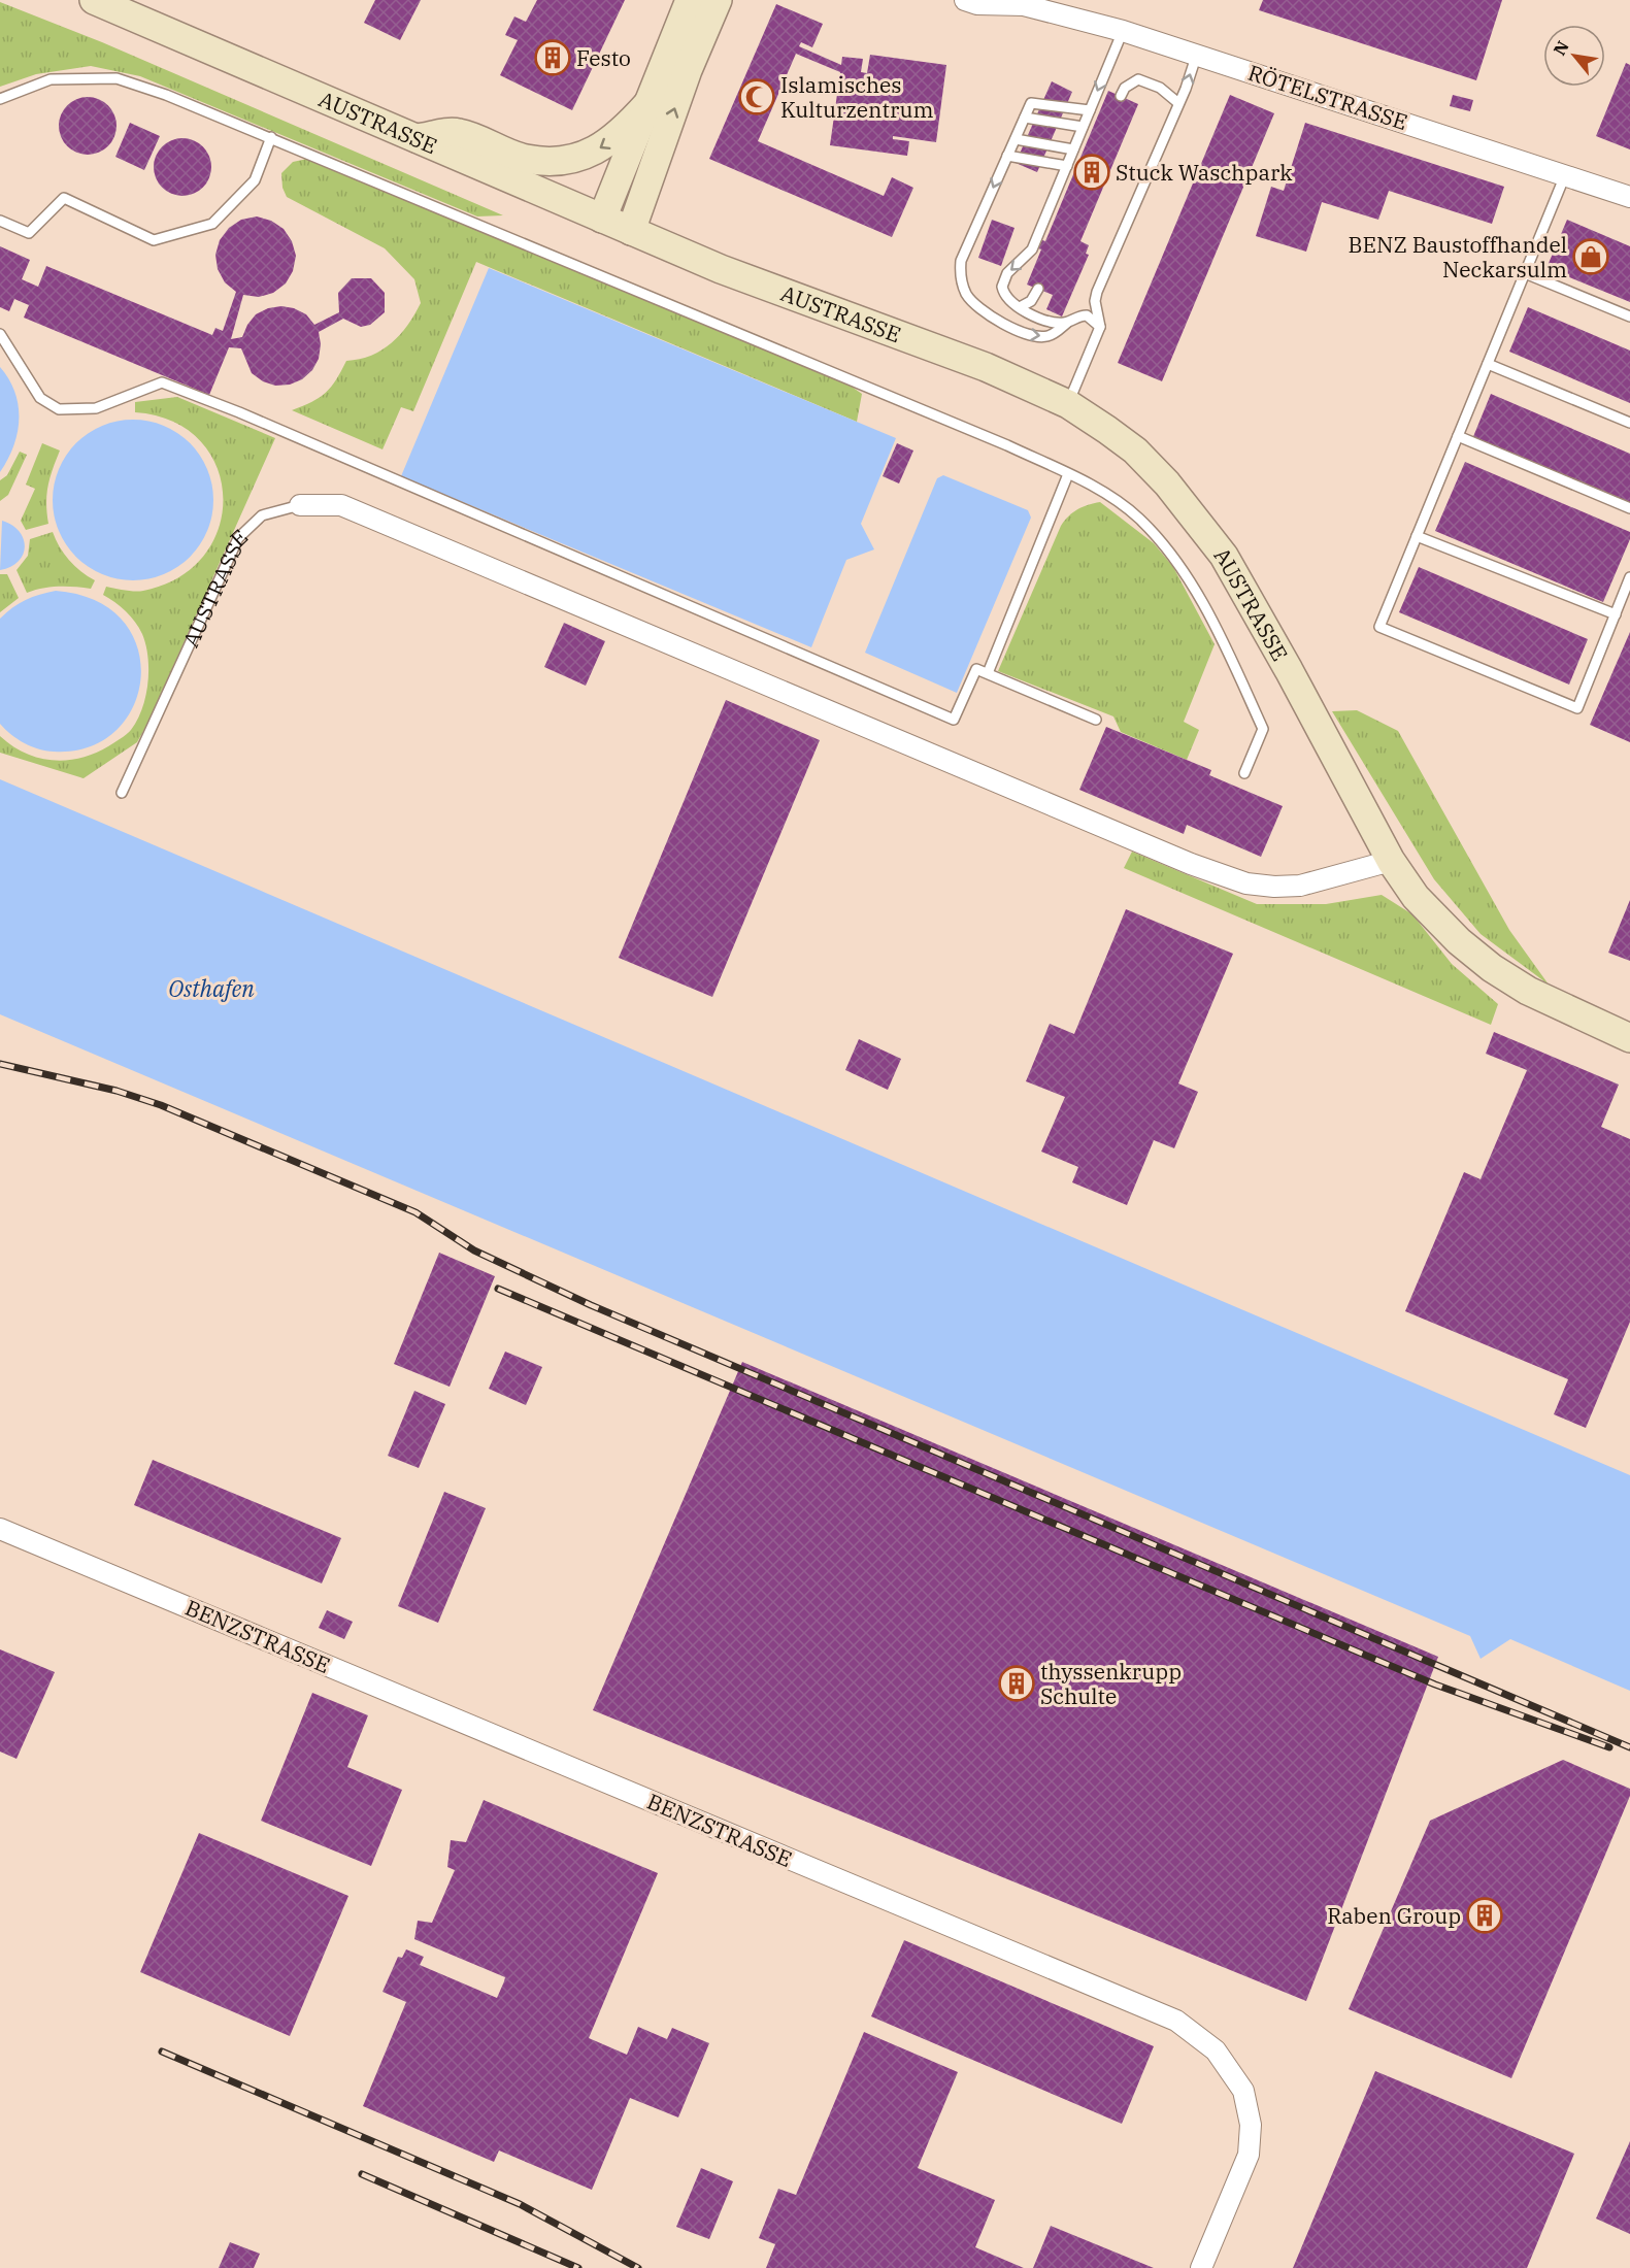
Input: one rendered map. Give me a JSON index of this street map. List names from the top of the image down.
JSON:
{
  "streets": {
    "main road": ["AUSTRASSE"],
    "street": ["RÖTELSTRASSE", "BENZSTRASSE"]
  },
  "water": ["Osthafen"],
  "places": {
    "building": [
      "Festo",
      "Stuck Waschpark",
      "thyssenkrupp Schulte",
      "Raben Group"
    ],
    "mosque": ["Islamisches Kulturzentrum"],
    "shop": ["BENZ Baustoffhandel Neckarsulm"]
  },
  "north": "top left"
}
